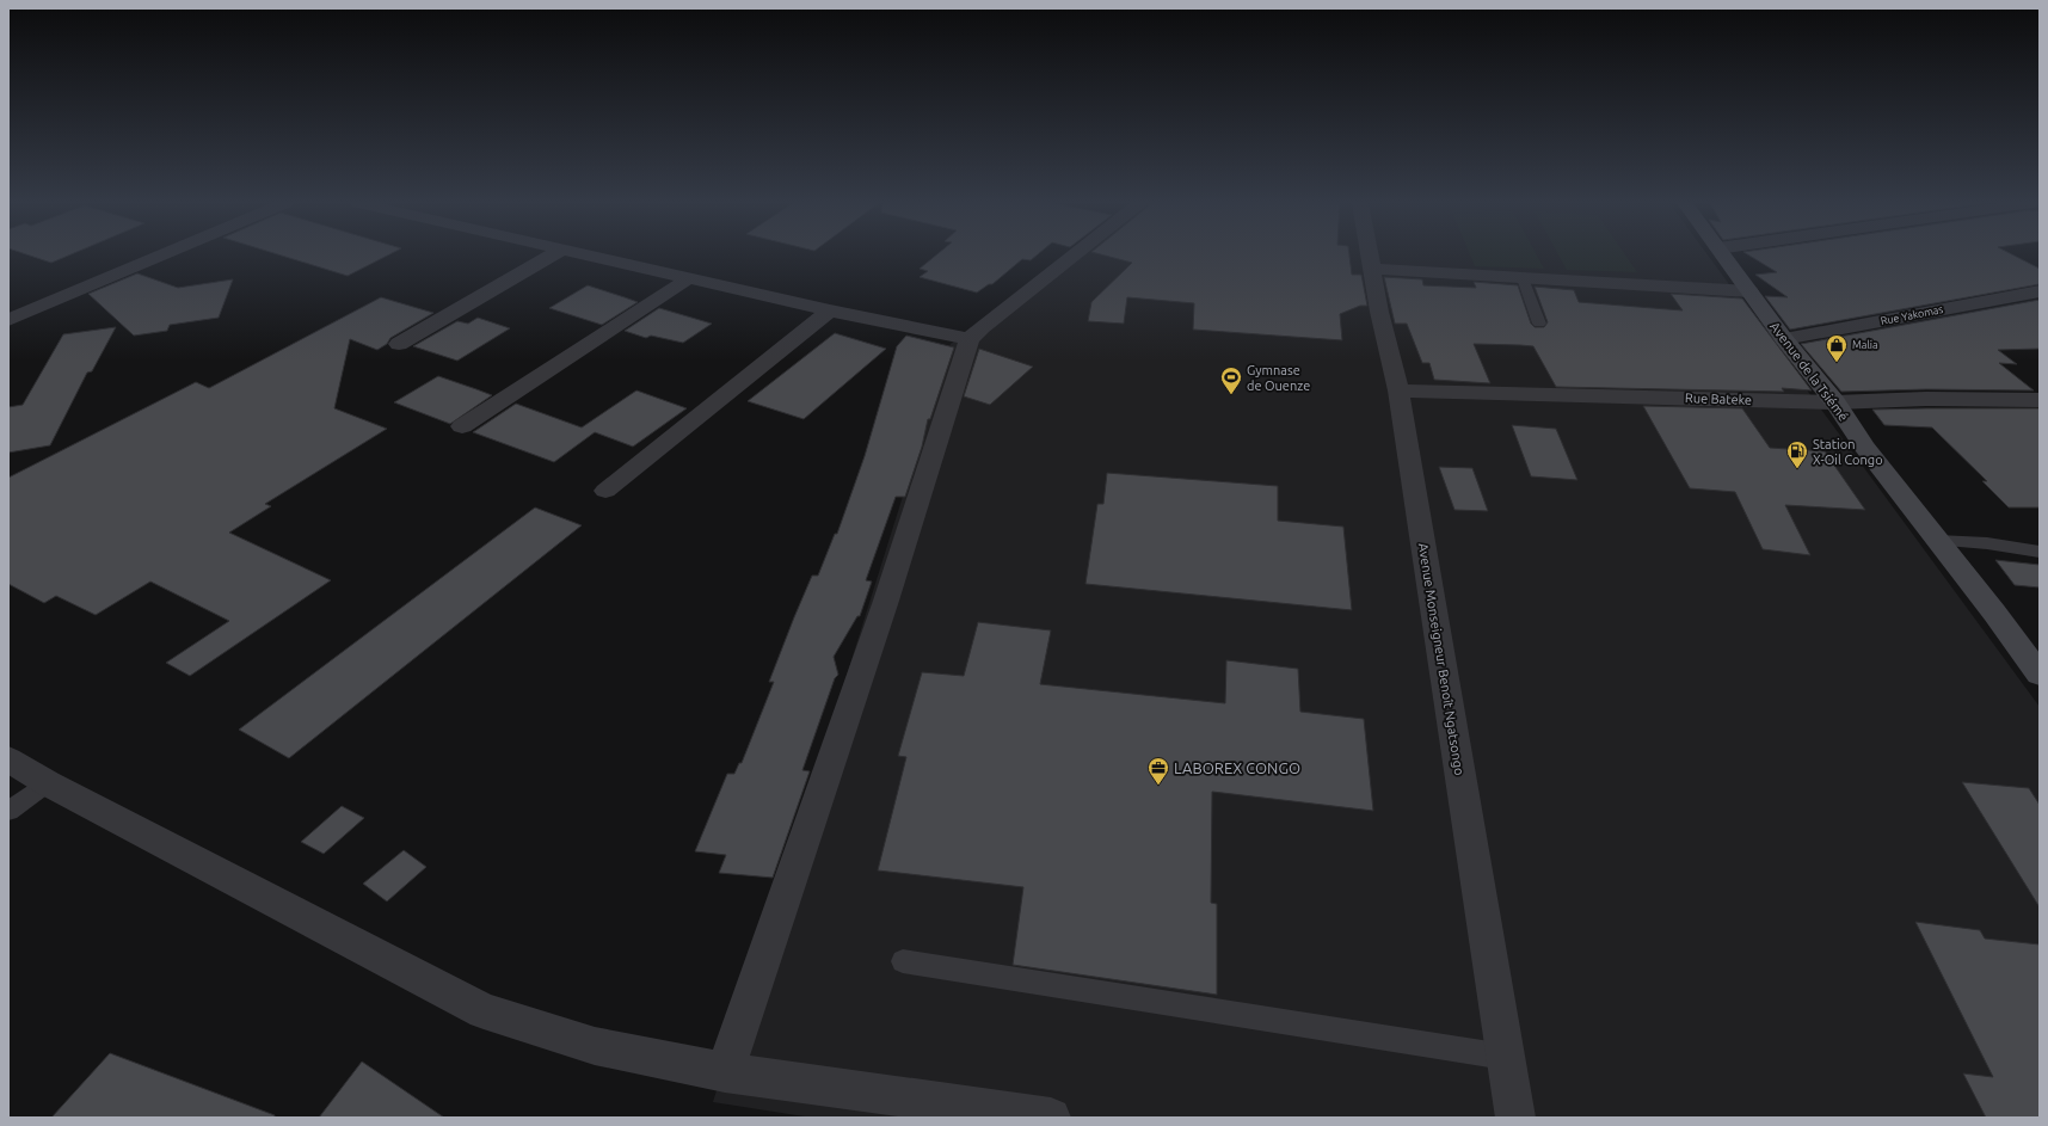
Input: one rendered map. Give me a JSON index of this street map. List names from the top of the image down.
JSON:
{
  "streets": {
    "main road": ["Avenue de la Tsiémé"],
    "street": ["Rue Yakomas", "Rue Bateke", "Avenue Monseigneur Benoît Ngatsongo"]
  },
  "crossings": [
    ["Rue Yakomas", "Avenue de la Tsiémé"],
    ["Avenue de la Tsiémé", "Rue Bateke"],
    ["Rue Bateke", "Avenue Monseigneur Benoît Ngatsongo"]
  ],
  "places": {
    "shop": ["Malia"],
    "sports": ["Gymnase de Ouenze"],
    "fuel station": ["Station X-Oil Congo"],
    "office": ["LABOREX CONGO"]
  }
}
